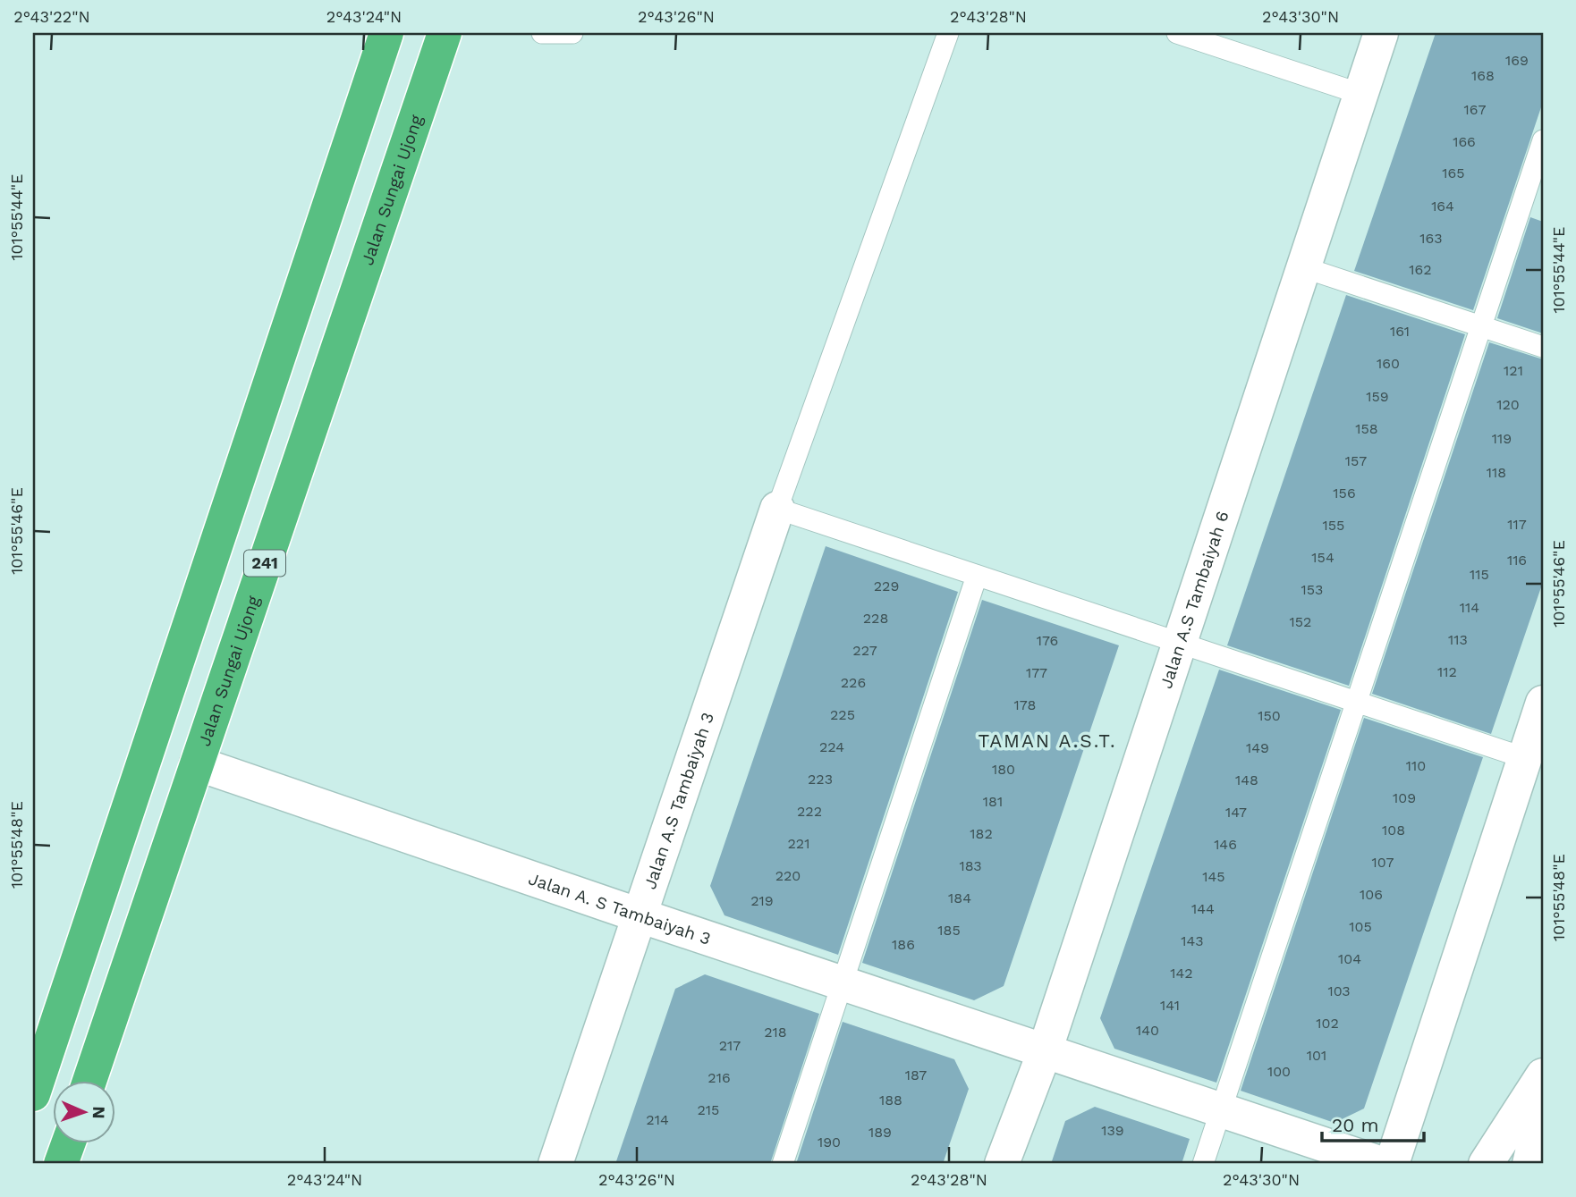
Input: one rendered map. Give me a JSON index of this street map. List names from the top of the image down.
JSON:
{
  "streets": {
    "highway": ["Jalan Sungai Ujong", "241"],
    "street": ["Jalan A.S Tambaiyah 6", "Jalan A.S Tambaiyah 3", "Jalan A. S Tambaiyah 3"]
  },
  "crossings": [
    ["Jalan Sungai Ujong", "Jalan A. S Tambaiyah 3"],
    ["Jalan A.S Tambaiyah 6", "Jalan A. S Tambaiyah 3"],
    ["Jalan A.S Tambaiyah 3", "Jalan A. S Tambaiyah 3"]
  ],
  "districts": ["TAMAN A.S.T."],
  "house_numbers": [
    "169",
    "168",
    "167",
    "166",
    "165",
    "164",
    "163",
    "162",
    "161",
    "160",
    "121",
    "159",
    "120",
    "158",
    "119",
    "157",
    "118",
    "156",
    "117",
    "155",
    "154",
    "116",
    "115",
    "229",
    "153",
    "114",
    "228",
    "152",
    "113",
    "176",
    "227",
    "112",
    "177",
    "226",
    "178",
    "225",
    "150",
    "224",
    "149",
    "110",
    "180",
    "223",
    "148",
    "109",
    "181",
    "222",
    "147",
    "108",
    "182",
    "221",
    "146",
    "107",
    "183",
    "220",
    "145",
    "106",
    "184",
    "219",
    "144",
    "105",
    "185",
    "143",
    "186",
    "104",
    "142",
    "103",
    "141",
    "102",
    "140",
    "218",
    "217",
    "101",
    "100",
    "187",
    "216",
    "188",
    "215",
    "214",
    "139",
    "189",
    "190"
  ],
  "scale_bar": "20 m",
  "north": "right",
  "coordinates": [
    "2°43'22\"N",
    "2°43'24\"N",
    "2°43'26\"N",
    "2°43'28\"N",
    "2°43'30\"N",
    "101°55'44\"E",
    "101°55'46\"E",
    "101°55'48\"E"
  ]
}
